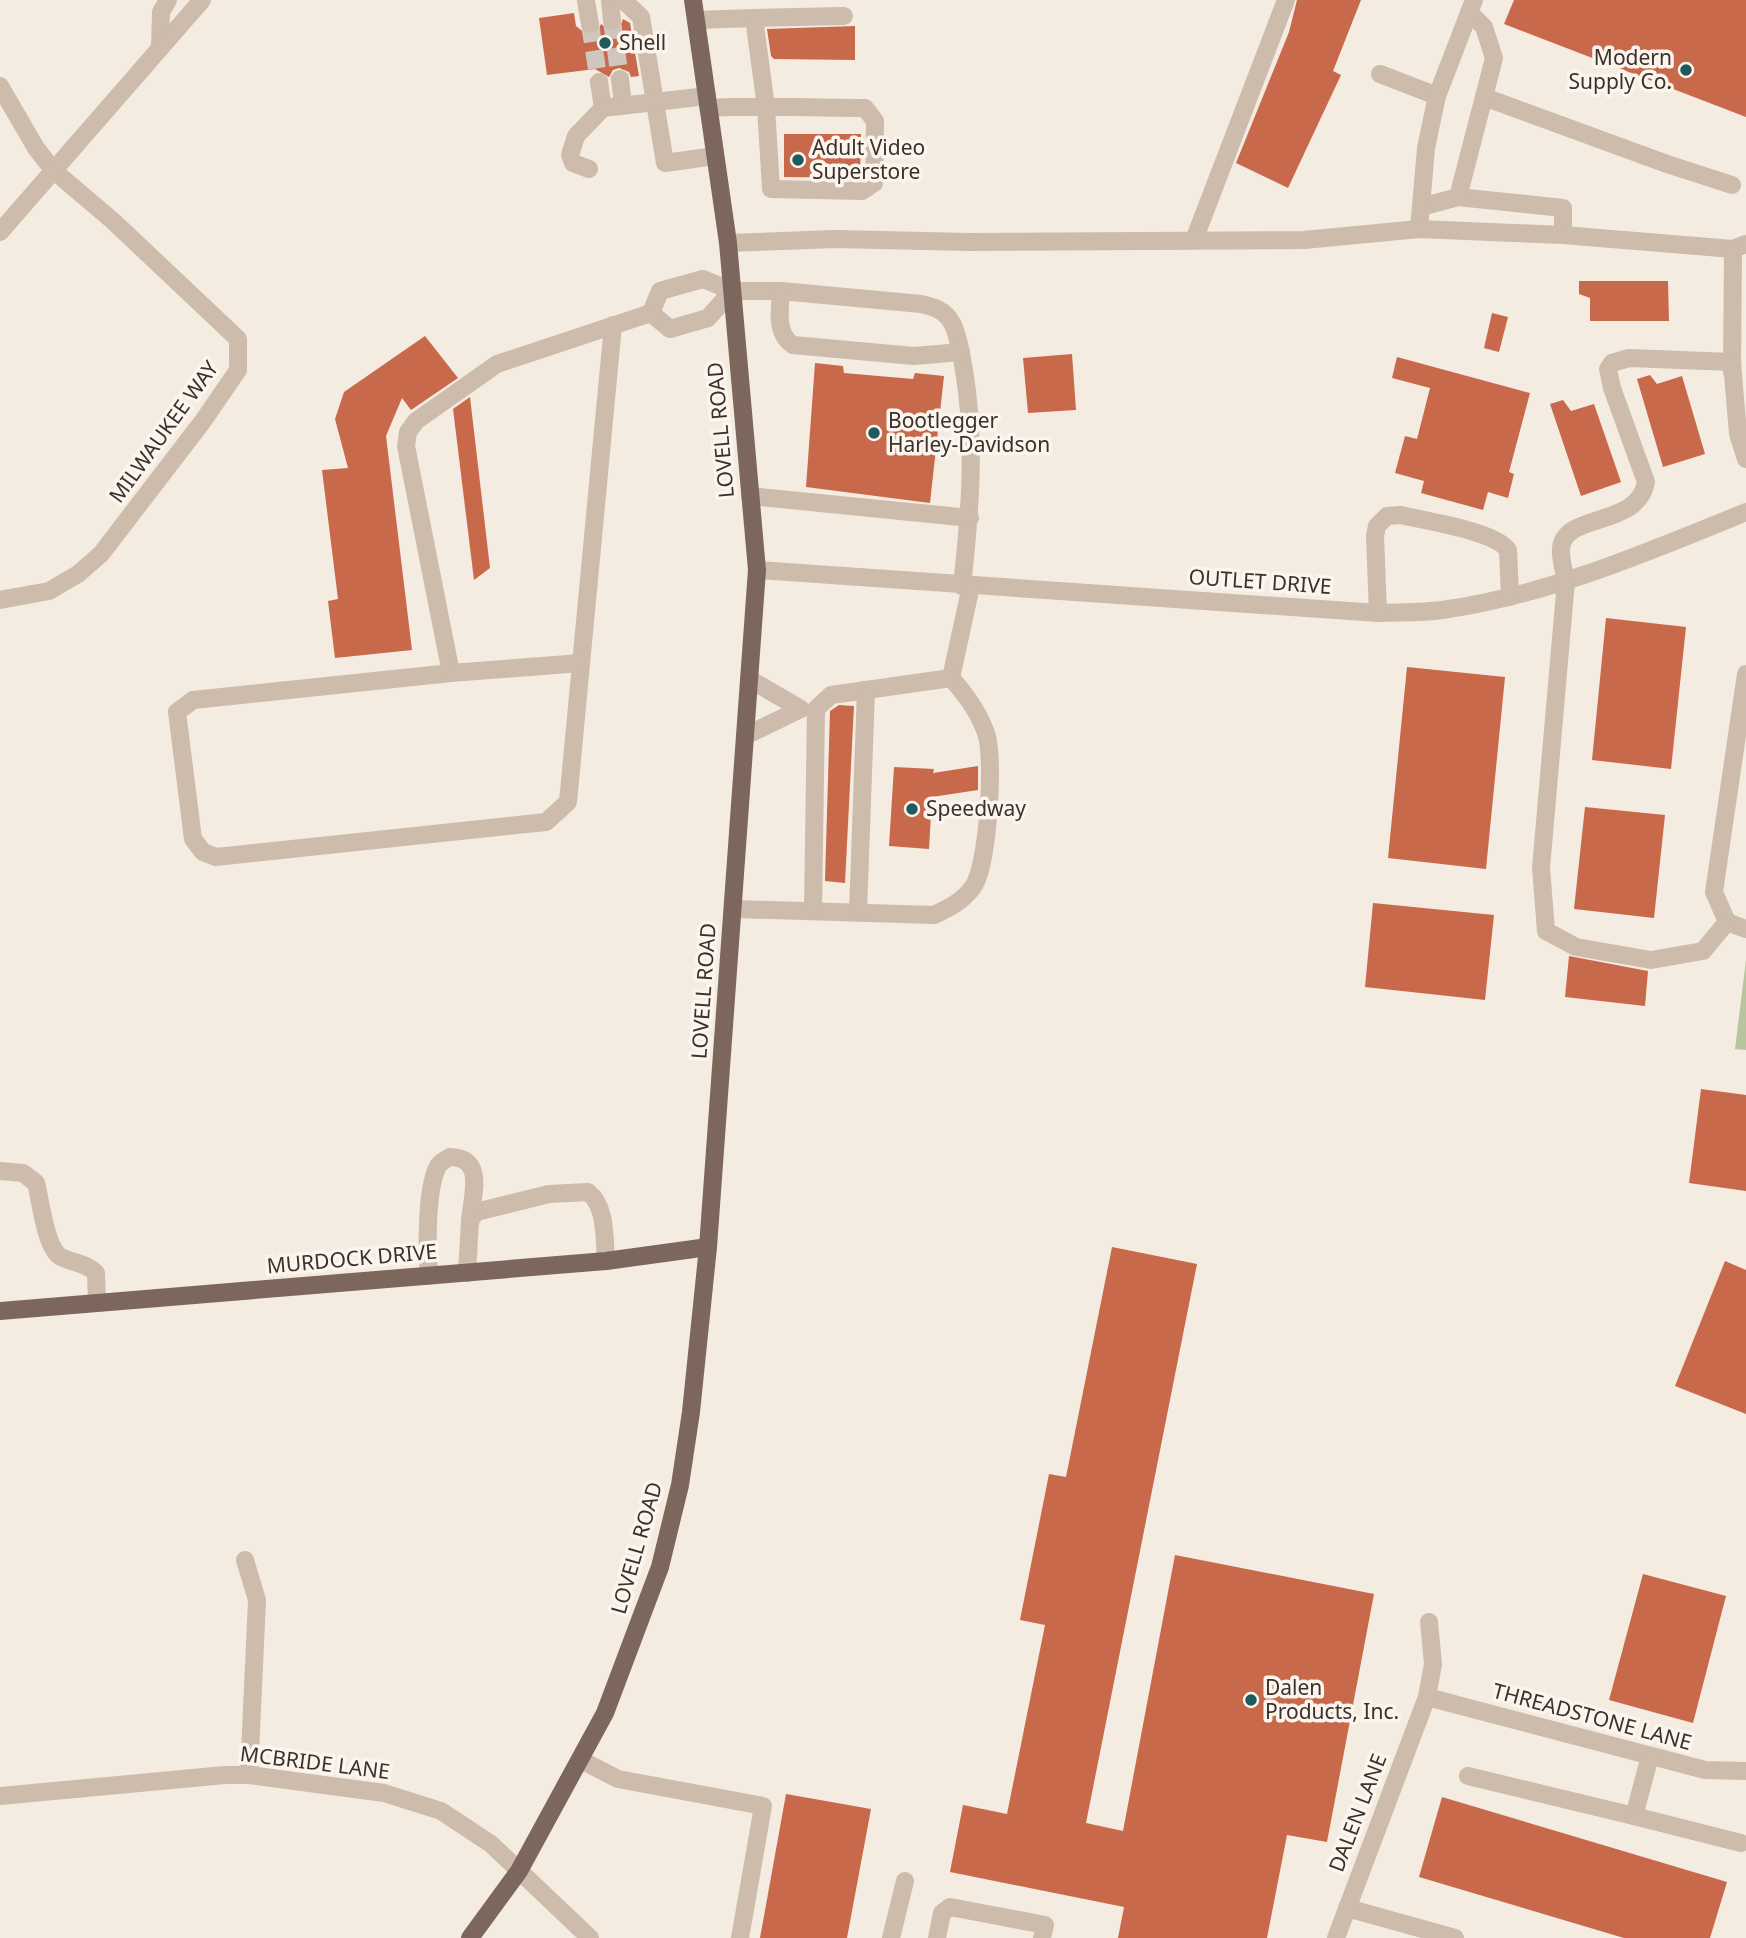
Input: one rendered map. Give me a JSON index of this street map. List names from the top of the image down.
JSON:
{
  "streets": {
    "main road": ["LOVELL ROAD", "MURDOCK DRIVE"],
    "street": [
      "MILWAUKEE WAY",
      "OUTLET DRIVE",
      "THREADSTONE LANE",
      "MCBRIDE LANE",
      "DALEN LANE"
    ]
  },
  "crossings": [
    ["LOVELL ROAD", "OUTLET DRIVE"],
    ["LOVELL ROAD", "MURDOCK DRIVE"],
    ["LOVELL ROAD", "MCBRIDE LANE"],
    ["THREADSTONE LANE", "DALEN LANE"]
  ],
  "places": [
    "Shell",
    "Modern Supply Co.",
    "Adult Video Superstore",
    "Bootlegger Harley-Davidson",
    "Speedway",
    "Dalen Products, Inc."
  ]
}
